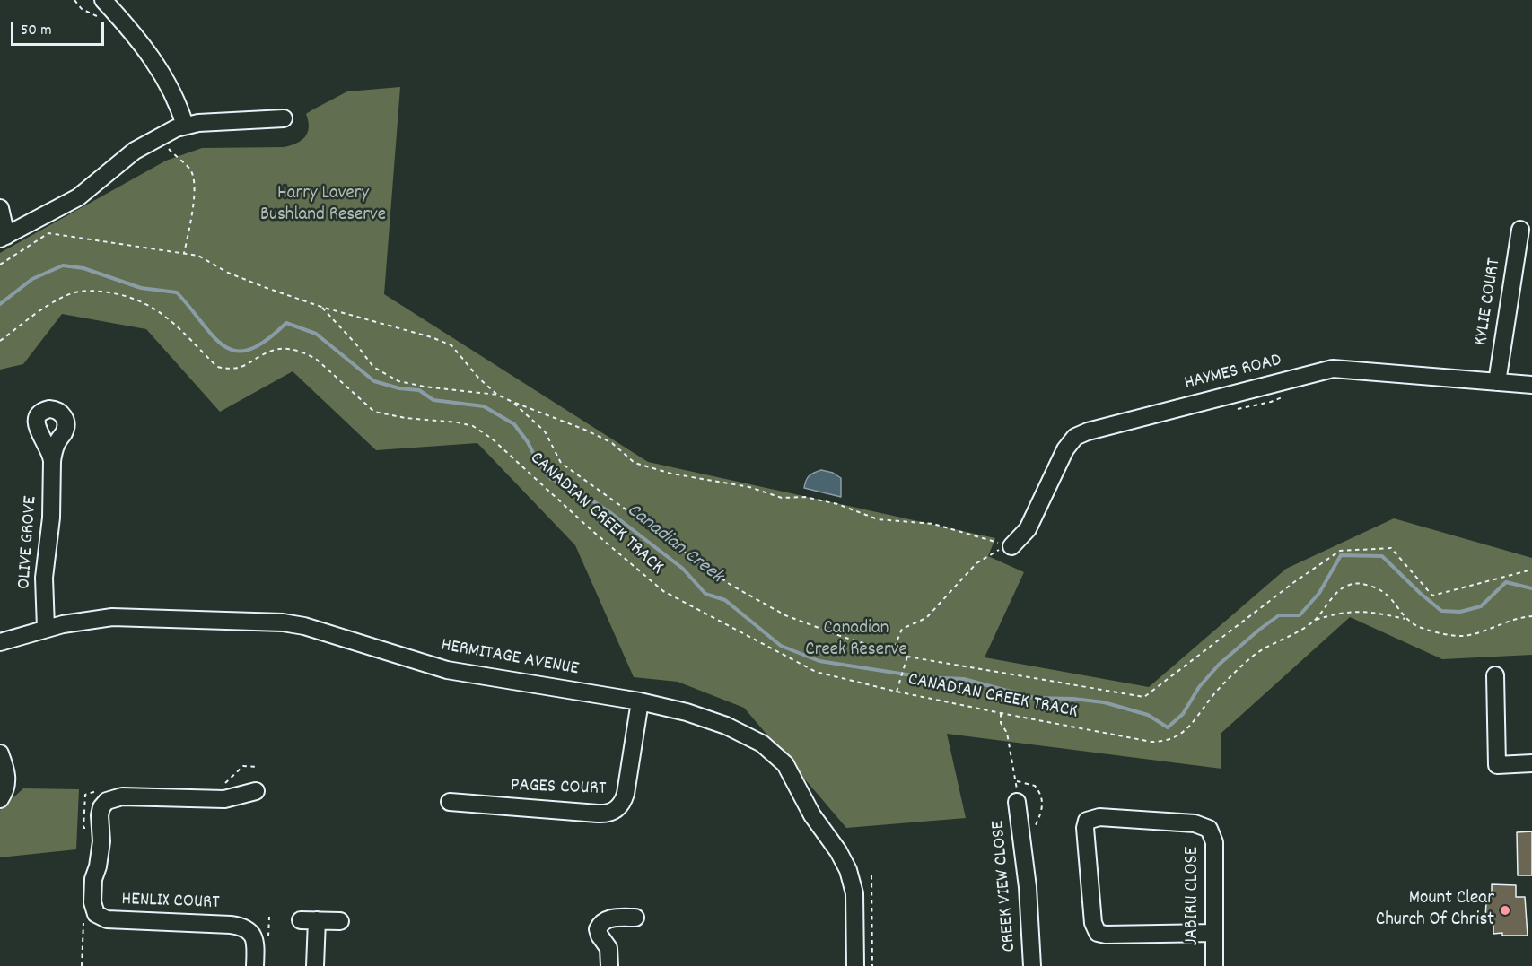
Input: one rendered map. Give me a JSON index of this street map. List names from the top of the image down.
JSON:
{
  "streets": {
    "street": [
      "KYLIE COURT",
      "HAYMES ROAD",
      "OLIVE GROVE",
      "HERMITAGE AVENUE",
      "PAGES COURT",
      "CREEK VIEW CLOSE",
      "JABIRU CLOSE",
      "HENLIX COURT"
    ],
    "path": ["CANADIAN CREEK TRACK"]
  },
  "crossings": [
    ["KYLIE COURT", "HAYMES ROAD"],
    ["OLIVE GROVE", "HERMITAGE AVENUE"],
    ["HERMITAGE AVENUE", "PAGES COURT"]
  ],
  "water": ["Canadian Creek"],
  "parks": ["Harry Lavery Bushland Reserve", "Canadian Creek Reserve"],
  "places": ["Mount Clear Church Of Christ"],
  "scale_bar": "50 m"
}
